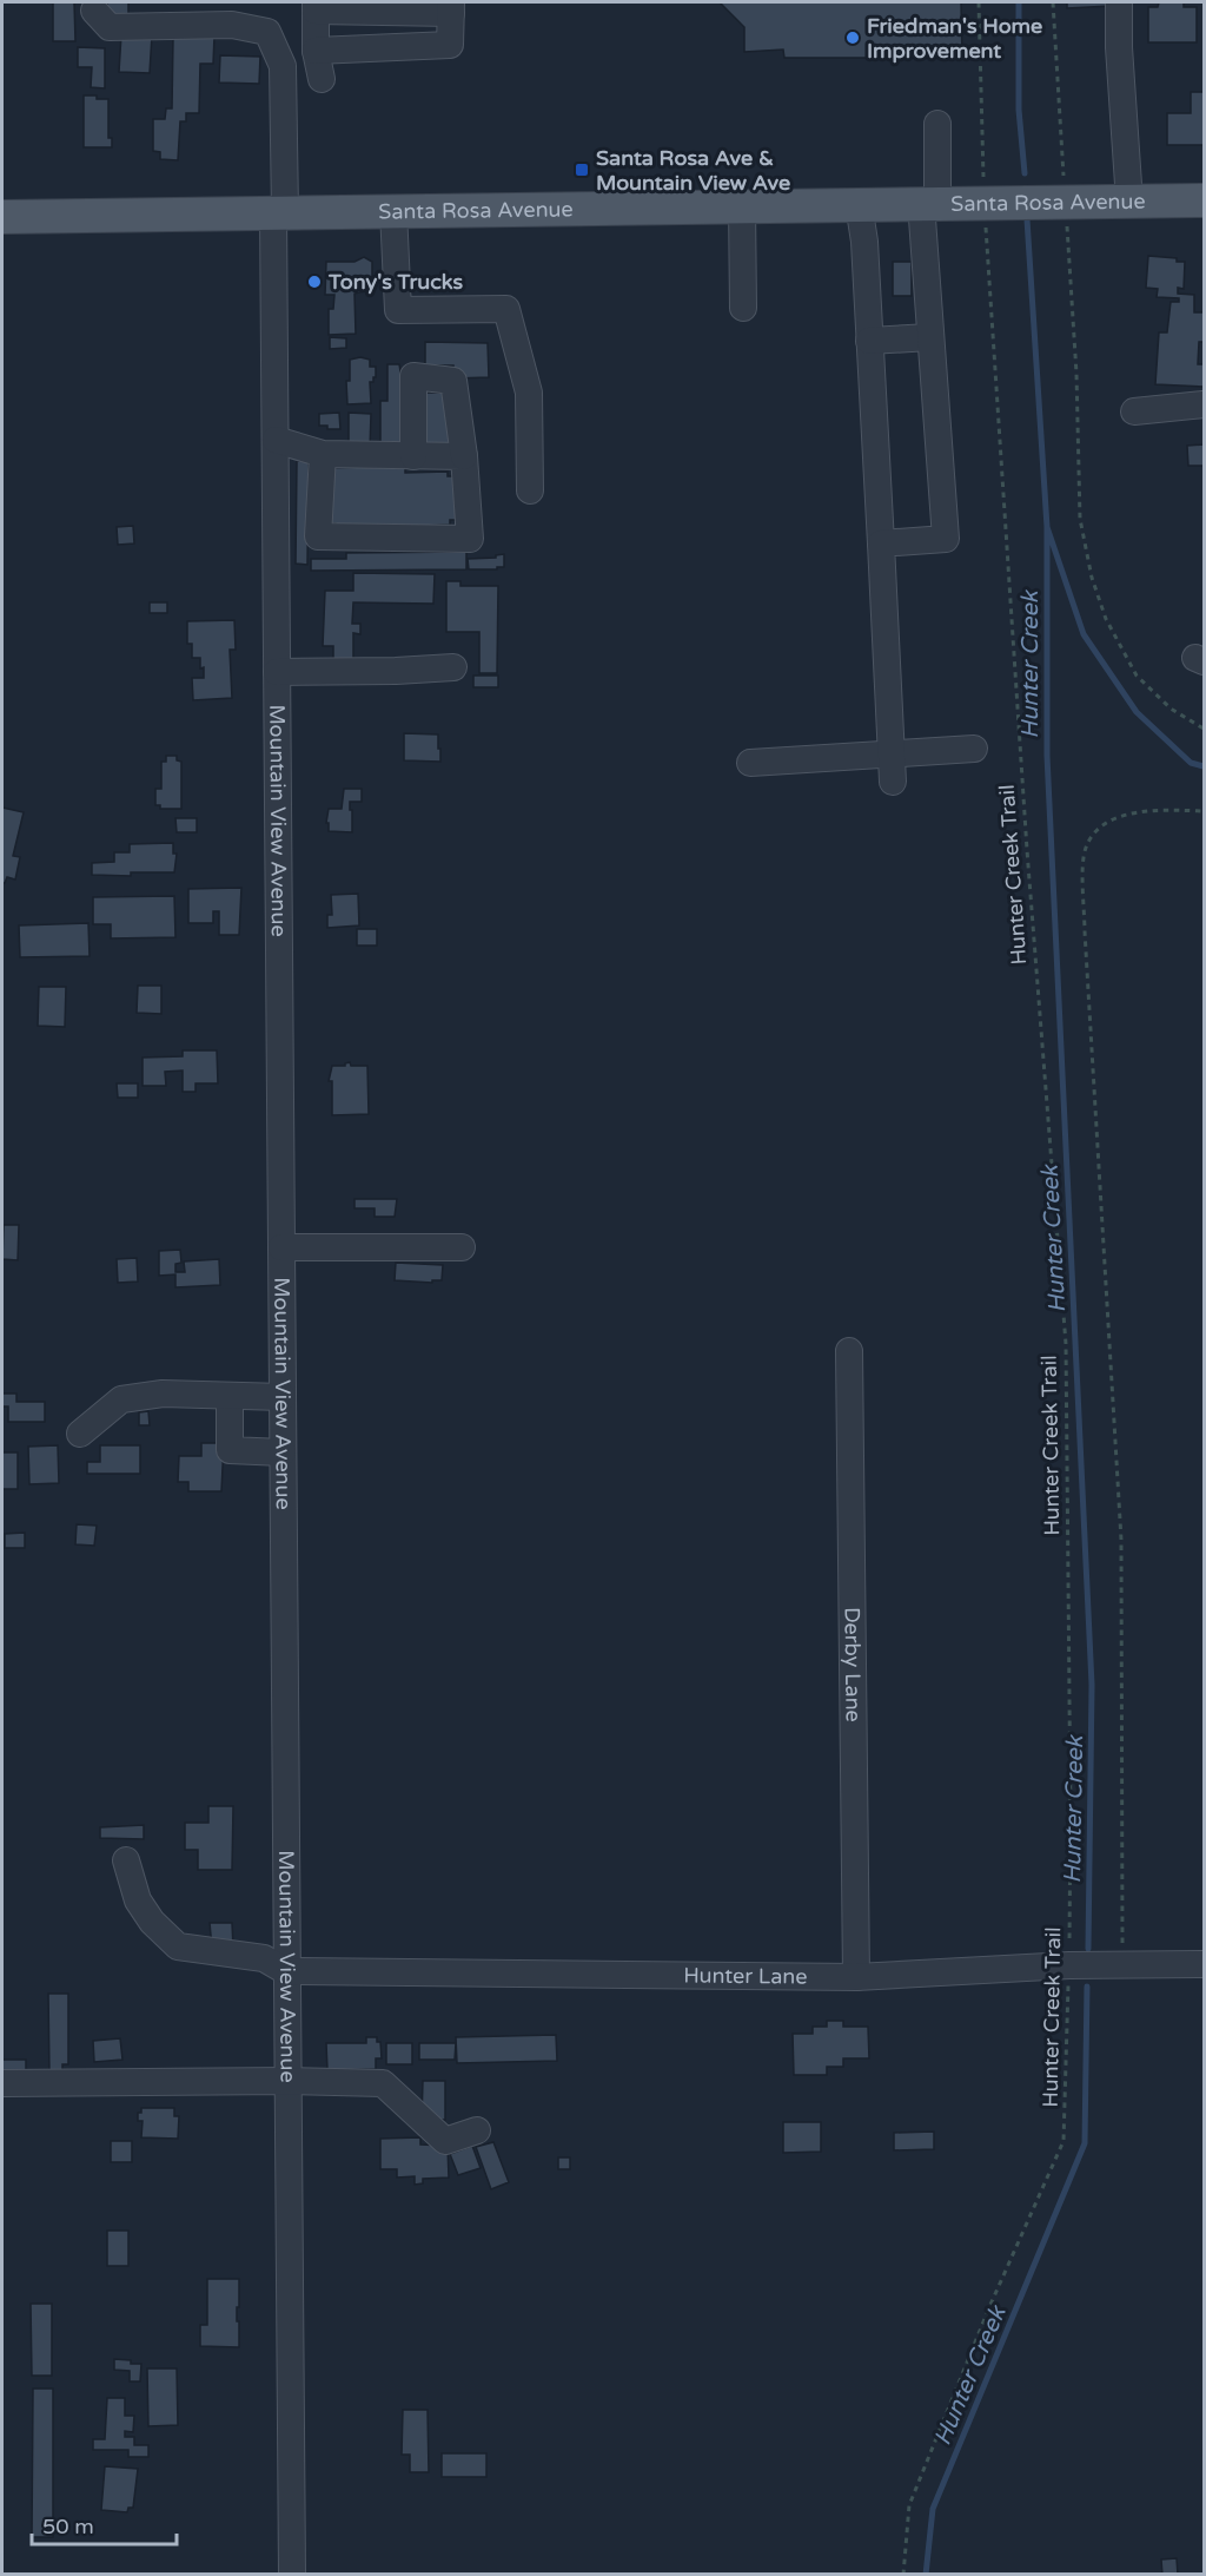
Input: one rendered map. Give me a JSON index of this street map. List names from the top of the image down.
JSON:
{
  "streets": {
    "main road": ["Santa Rosa Avenue"],
    "street": ["Mountain View Avenue", "Derby Lane", "Hunter Lane"],
    "path": ["Hunter Creek Trail"]
  },
  "crossings": [
    ["Santa Rosa Avenue", "Mountain View Avenue"],
    ["Santa Rosa Avenue", "Hunter Creek Trail"],
    ["Mountain View Avenue", "Hunter Lane"],
    ["Hunter Creek Trail", "Hunter Lane"],
    ["Derby Lane", "Hunter Lane"]
  ],
  "water": ["Hunter Creek"],
  "places": {
    "other": ["Friedman's Home Improvement", "Tony's Trucks"],
    "transit": ["Santa Rosa Ave & Mountain View Ave"]
  },
  "scale_bar": "50 m"
}
